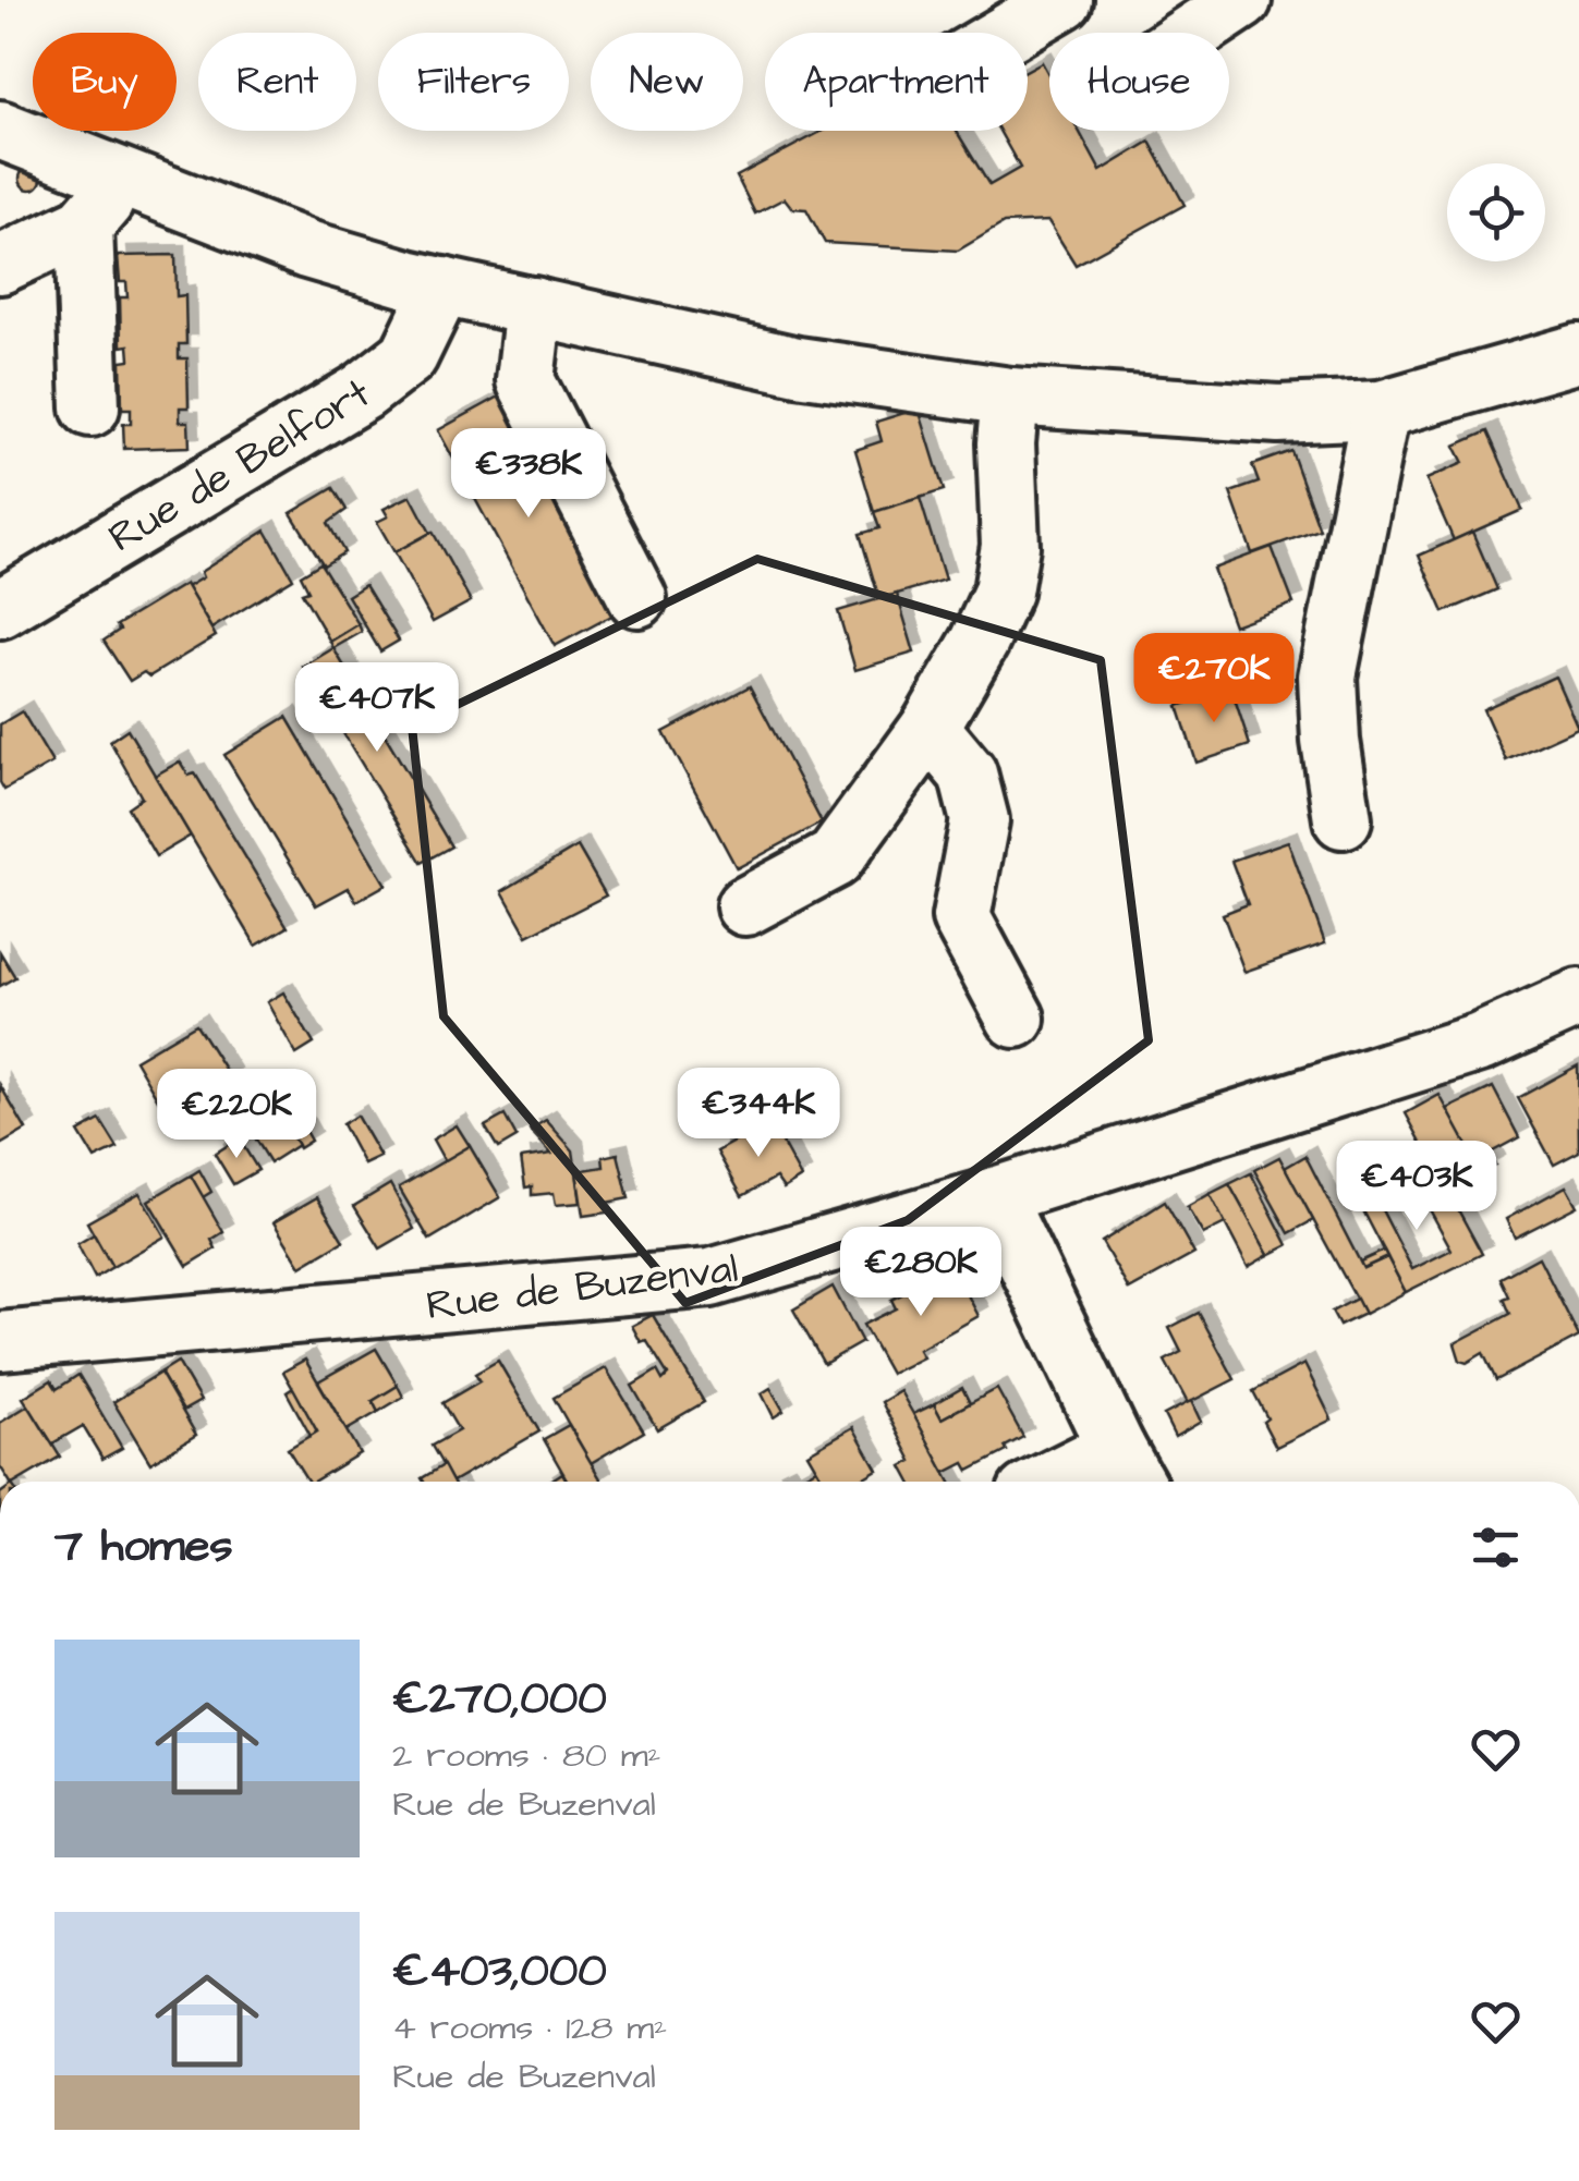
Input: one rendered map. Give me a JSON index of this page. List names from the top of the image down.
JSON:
{
  "streets": {
    "street": ["Rue de Belfort", "Rue de Buzenval"]
  },
  "page": {
    "chip": [
      "Buy",
      "Rent",
      "Filters",
      "New",
      "Apartment",
      "House"
    ],
    "price": [
      "€338K",
      "€270K",
      "€407K",
      "€344K",
      "€220K",
      "€403K",
      "€280K"
    ],
    "heading": "7 homes",
    "list": [
      {
        "name": "€270,000",
        "note": "2 rooms · 80 m² · Rue de Buzenval"
      },
      {
        "name": "€403,000",
        "note": "4 rooms · 128 m² · Rue de Buzenval"
      }
    ]
  }
}
